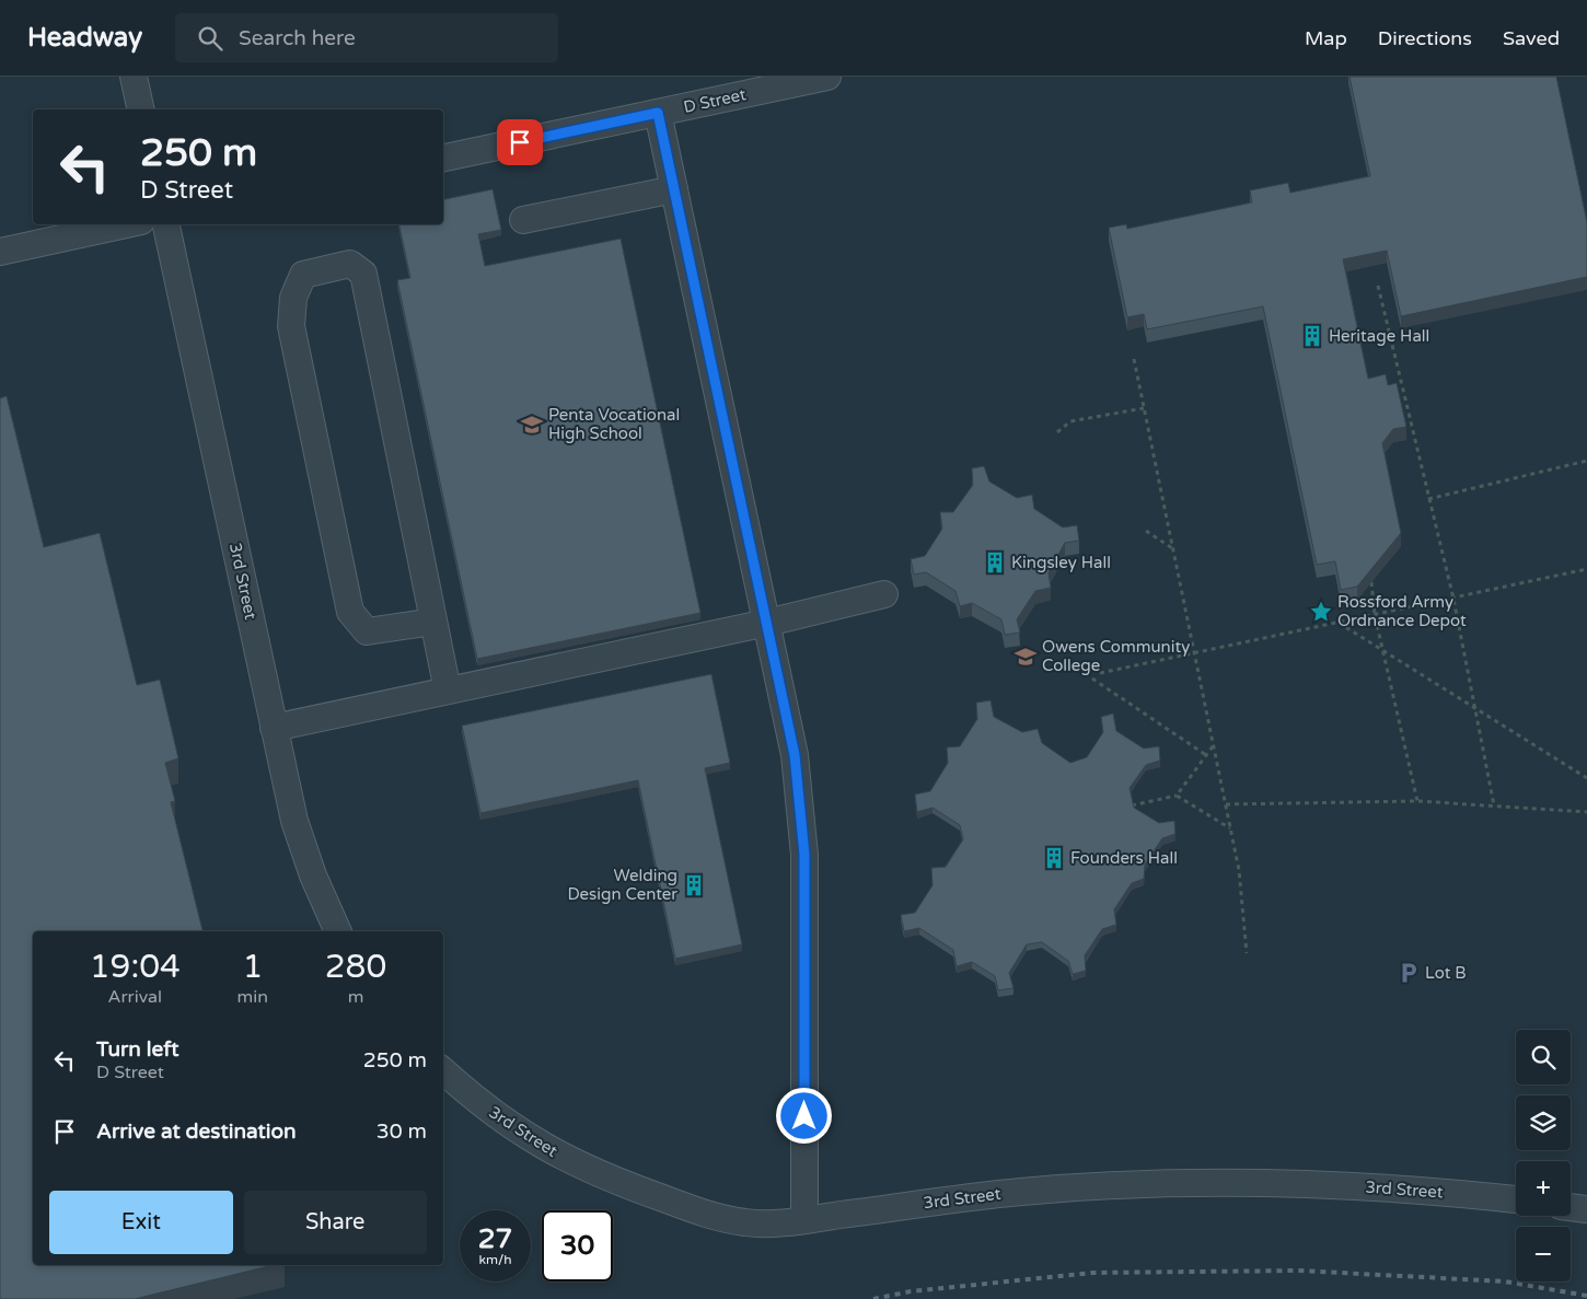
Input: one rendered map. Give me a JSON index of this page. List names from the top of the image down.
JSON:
{
  "streets": {
    "street": ["D Street", "3rd Street"]
  },
  "places": {
    "building": [
      "Heritage Hall",
      "Kingsley Hall",
      "Founders Hall",
      "Welding Design Center"
    ],
    "school or university": ["Penta Vocational High School", "Owens Community College"],
    "place": ["Rossford Army Ordnance Depot"],
    "parking": ["Lot B"]
  },
  "page": {
    "header": "Headway",
    "search": "Search here",
    "nav": ["Map", "Directions", "Saved"],
    "turn": ["250 m", "D Street"],
    "eta": [
      "19:04",
      "Arrival",
      "1",
      "min",
      "280",
      "m"
    ],
    "list": [
      {
        "name": "Turn left",
        "note": "D Street",
        "value": "250 m"
      },
      {
        "name": "Arrive at destination",
        "value": "30 m"
      }
    ],
    "map_buttons": ["+", "−"],
    "buttons": ["Exit", "Share"],
    "speed": "27 km/h",
    "limit": "30"
  }
}
